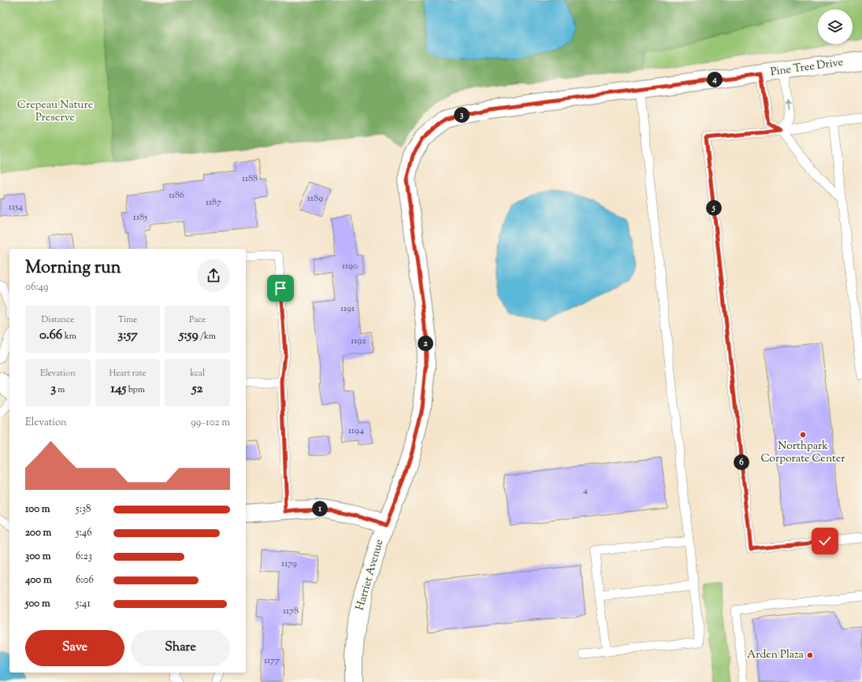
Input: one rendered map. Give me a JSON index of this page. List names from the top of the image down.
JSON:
{
  "streets": {
    "street": ["Pine Tree Drive", "Harriet Avenue"]
  },
  "crossings": [
    ["Pine Tree Drive", "Harriet Avenue"]
  ],
  "parks": ["Crepeau Nature Preserve"],
  "places": ["Northpark Corporate Center", "Arden Plaza"],
  "house_numbers": [
    "1188",
    "1186",
    "1189",
    "1187",
    "1154",
    "1185",
    "1190",
    "1191",
    "1192",
    "1194",
    "4",
    "1179",
    "1178",
    "1177"
  ],
  "page": {
    "pins": [
      "4",
      "3",
      "5",
      "2",
      "6",
      "1"
    ],
    "heading": ["Morning run", "06:49"],
    "stats": [
      ["Distance", "0.66 km"],
      ["Time", "3:57"],
      ["Pace", "5:59 /km"],
      ["Elevation", "3 m"],
      ["Heart rate", "145 bpm"],
      ["kcal", "52"]
    ],
    "chart": ["Elevation", "99–102 m"],
    "list": [
      {
        "name": "100 m",
        "note": "5:38"
      },
      {
        "name": "200 m",
        "note": "5:46"
      },
      {
        "name": "300 m",
        "note": "6:23"
      },
      {
        "name": "400 m",
        "note": "6:06"
      },
      {
        "name": "500 m",
        "note": "5:41"
      }
    ],
    "buttons": ["Save", "Share"]
  }
}
